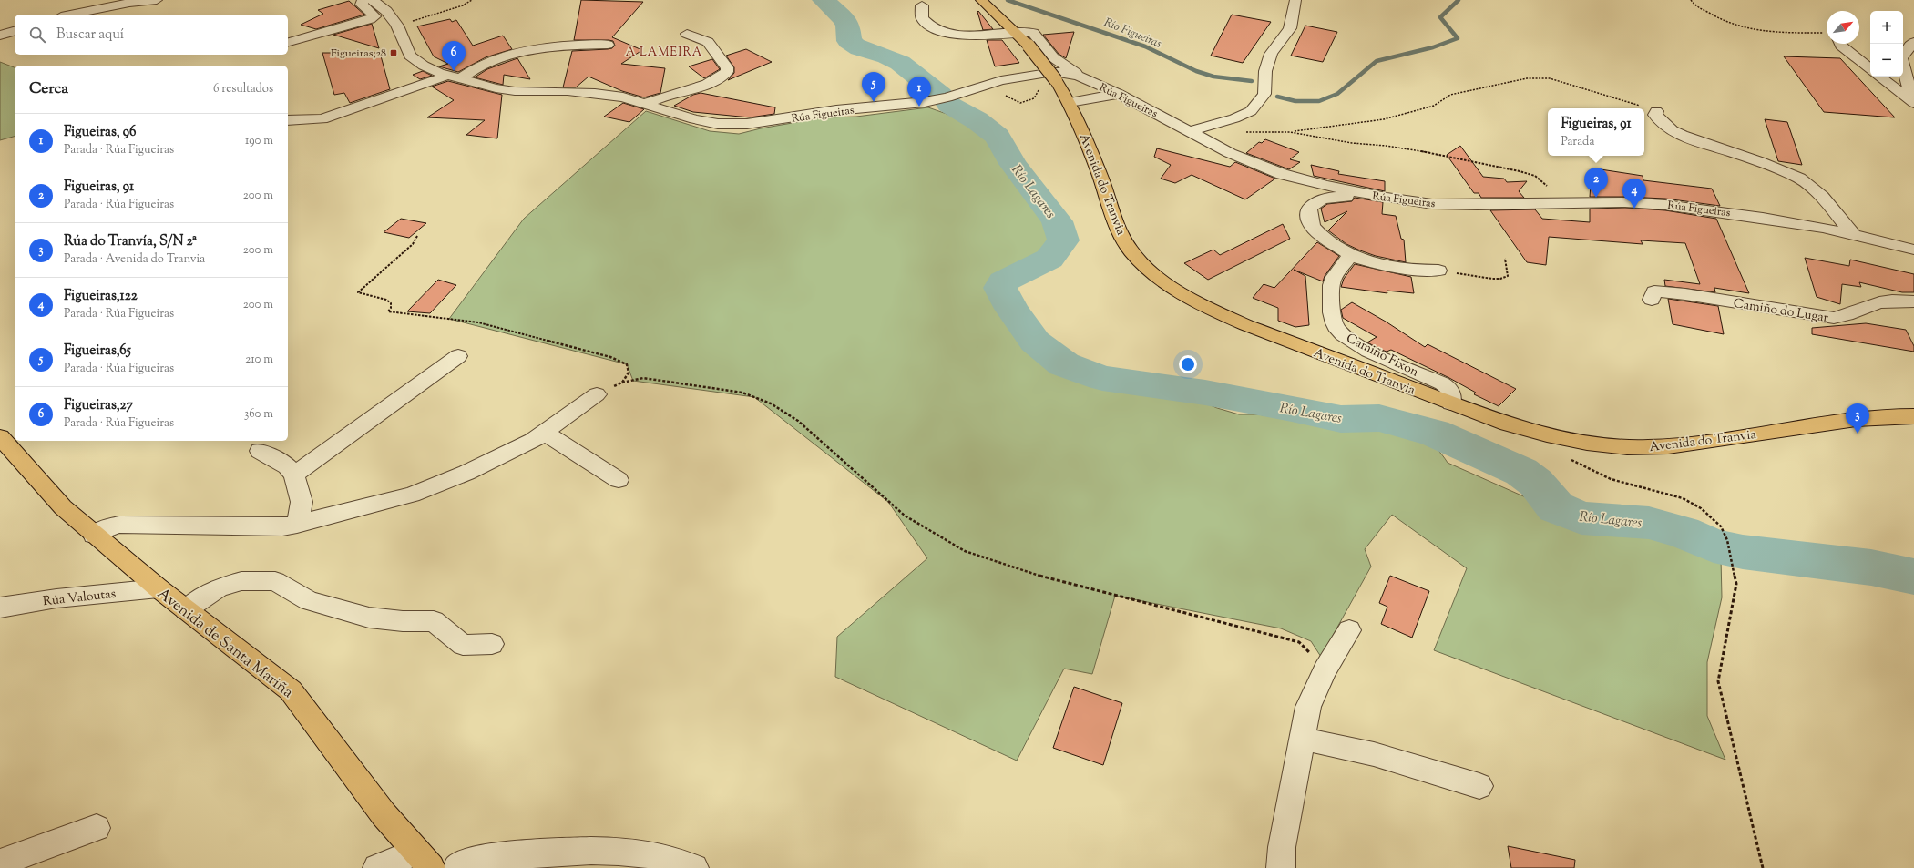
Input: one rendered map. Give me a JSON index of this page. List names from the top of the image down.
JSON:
{
  "streets": {
    "main road": ["Avenida do Tranvia", "Avenida de Santa Mariña"],
    "street": [
      "Rúa Figueiras",
      "Camiño do Lugar",
      "Camiño Fixon",
      "Rúa Valoutas"
    ]
  },
  "crossings": [
    ["Avenida do Tranvia", "Camiño Fixon"],
    ["Rúa Valoutas", "Avenida de Santa Mariña"]
  ],
  "districts": ["A LAMEIRA"],
  "water": ["Río Figueiras", "Río Lagares"],
  "places": {
    "transit": ["Figueiras,28"]
  },
  "north": "top right",
  "page": {
    "map_buttons": ["+", "−"],
    "search": "Buscar aquí",
    "pins": [
      "6",
      "5",
      "1",
      "2",
      "4",
      "3"
    ],
    "heading": ["Cerca", "6 resultados"],
    "popup": ["Figueiras, 91", "Parada"],
    "list": [
      {
        "mark": "1",
        "name": "Figueiras, 96",
        "note": "Parada · Rúa Figueiras",
        "value": "190 m"
      },
      {
        "mark": "2",
        "name": "Figueiras, 91",
        "note": "Parada · Rúa Figueiras",
        "value": "200 m"
      },
      {
        "mark": "3",
        "name": "Rúa do Tranvía, S/N 2ª",
        "note": "Parada · Avenida do Tranvia",
        "value": "200 m"
      },
      {
        "mark": "4",
        "name": "Figueiras,122",
        "note": "Parada · Rúa Figueiras",
        "value": "200 m"
      },
      {
        "mark": "5",
        "name": "Figueiras,65",
        "note": "Parada · Rúa Figueiras",
        "value": "210 m"
      },
      {
        "mark": "6",
        "name": "Figueiras,27",
        "note": "Parada · Rúa Figueiras",
        "value": "360 m"
      }
    ]
  }
}
